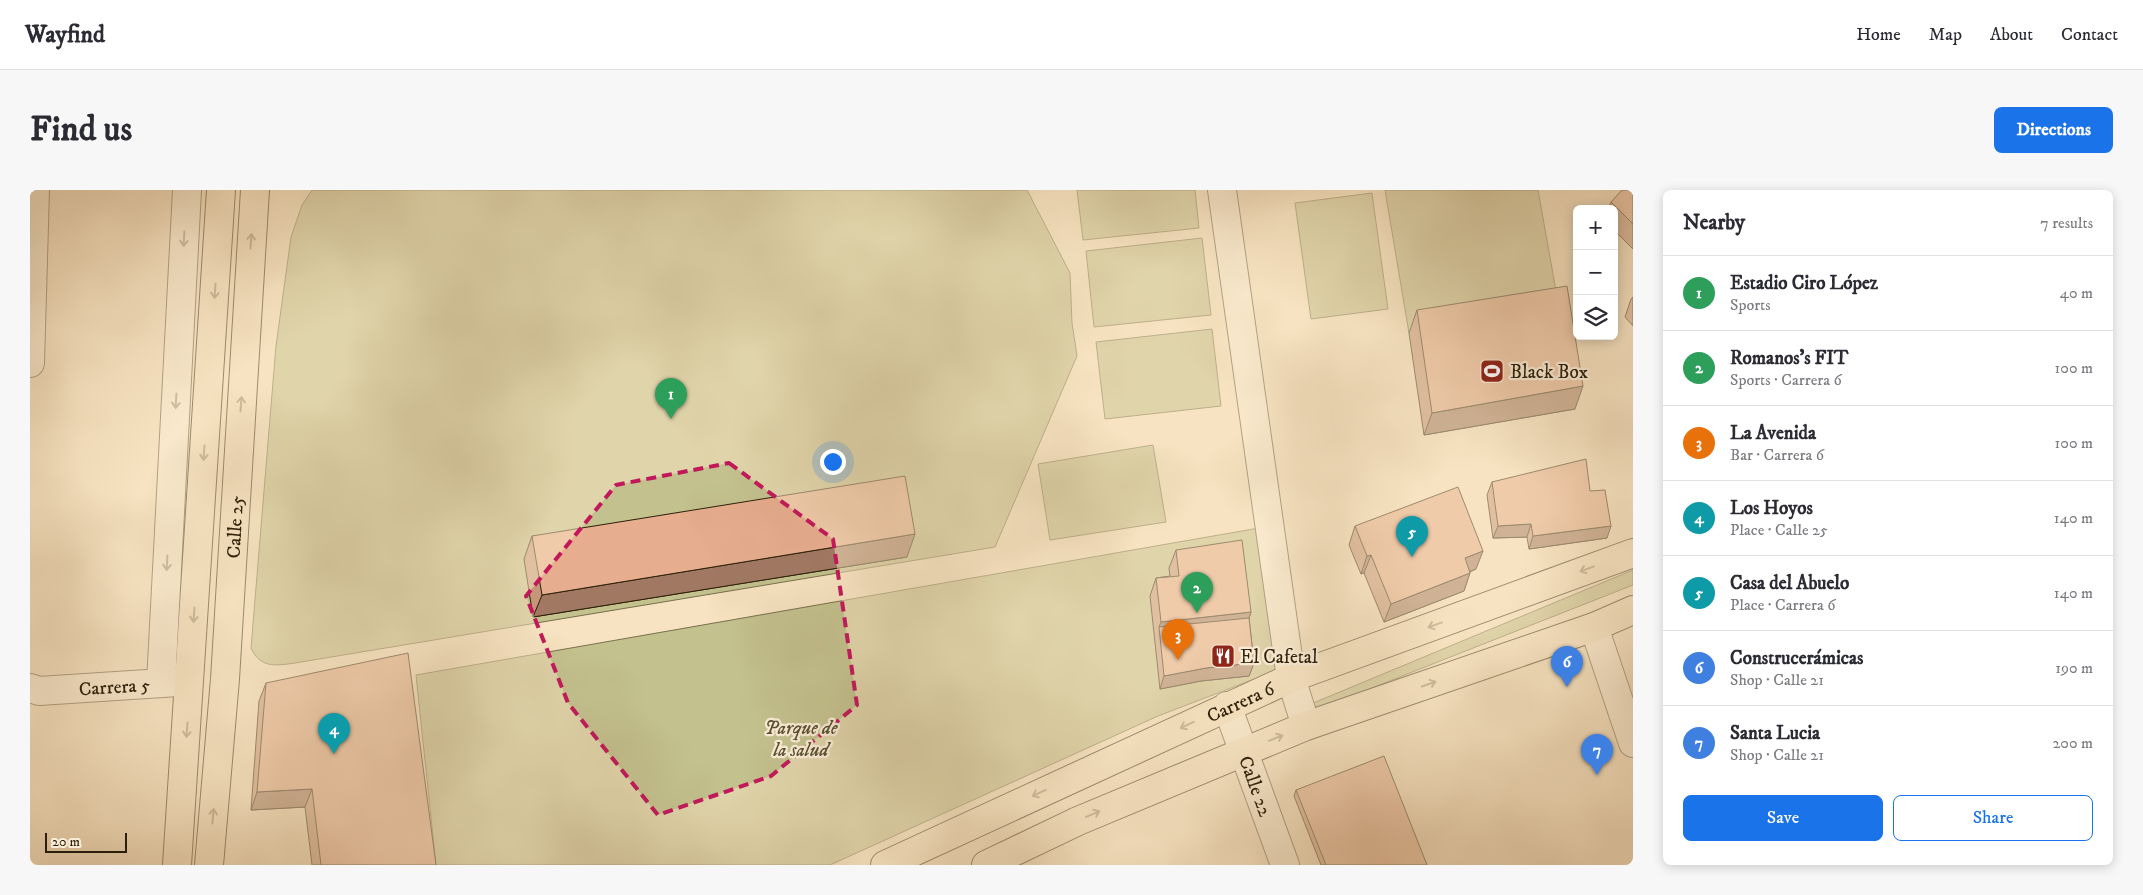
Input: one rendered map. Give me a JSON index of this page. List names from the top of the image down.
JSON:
{
  "streets": {
    "main road": ["Calle 25", "Carrera 6"],
    "street": ["Carrera 5", "Calle 22"]
  },
  "crossings": [
    ["Calle 25", "Carrera 5"],
    ["Carrera 6", "Calle 22"]
  ],
  "parks": ["Parque de la salud"],
  "places": {
    "sports": ["Black Box"],
    "restaurant": ["El Cafetal"]
  },
  "scale_bar": "20 m",
  "page": {
    "header": "Wayfind",
    "nav": [
      "Home",
      "Map",
      "About",
      "Contact"
    ],
    "buttons": [
      "Directions",
      ["Save", "Share"]
    ],
    "title": "Find us",
    "heading": ["Nearby", "7 results"],
    "map_buttons": ["+", "−"],
    "list": [
      {
        "mark": "1",
        "name": "Estadio Ciro López",
        "note": "Sports",
        "value": "40 m"
      },
      {
        "mark": "2",
        "name": "Romanos's FIT",
        "note": "Sports · Carrera 6",
        "value": "100 m"
      },
      {
        "mark": "3",
        "name": "La Avenida",
        "note": "Bar · Carrera 6",
        "value": "100 m"
      },
      {
        "mark": "4",
        "name": "Los Hoyos",
        "note": "Place · Calle 25",
        "value": "140 m"
      },
      {
        "mark": "5",
        "name": "Casa del Abuelo",
        "note": "Place · Carrera 6",
        "value": "140 m"
      },
      {
        "mark": "6",
        "name": "Construcerámicas",
        "note": "Shop · Calle 21",
        "value": "190 m"
      },
      {
        "mark": "7",
        "name": "Santa Lucia",
        "note": "Shop · Calle 21",
        "value": "200 m"
      }
    ],
    "pins": [
      "1",
      "5",
      "2",
      "3",
      "6",
      "4",
      "7"
    ],
    "scale": "20 m"
  }
}
